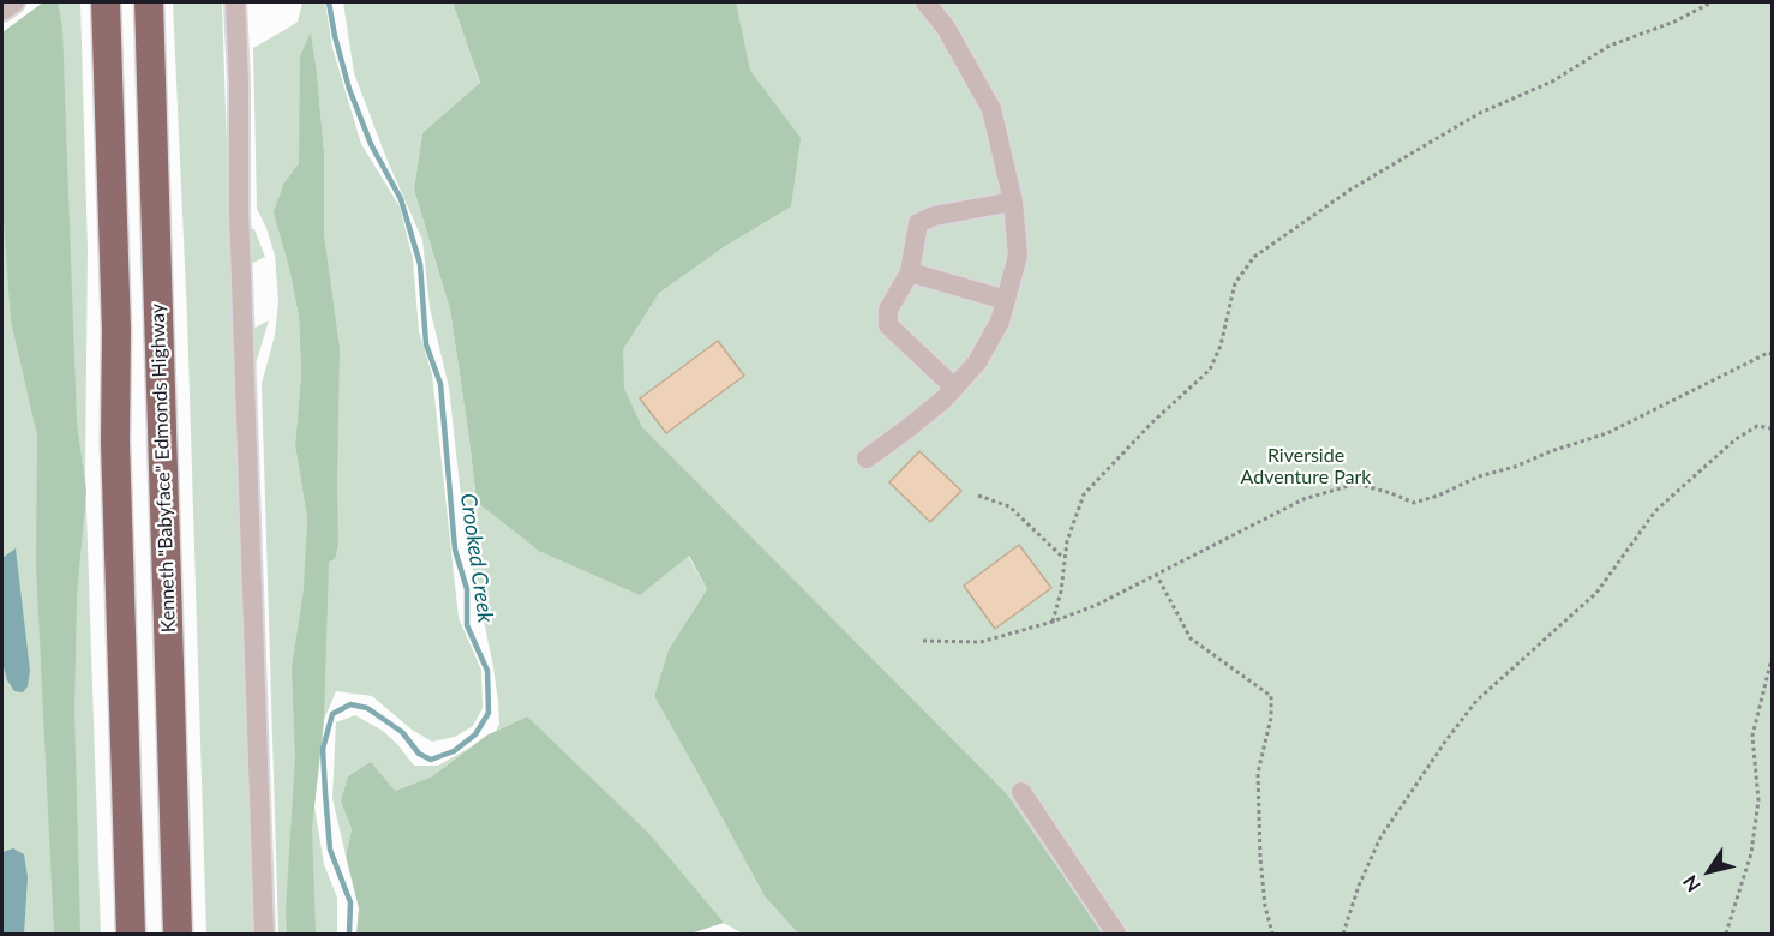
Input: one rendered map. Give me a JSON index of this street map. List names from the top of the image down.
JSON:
{
  "streets": {
    "highway": ["Kenneth \"Babyface\" Edmonds Highway"]
  },
  "water": ["Crooked Creek"],
  "parks": ["Riverside Adventure Park"],
  "north": "bottom left"
}
